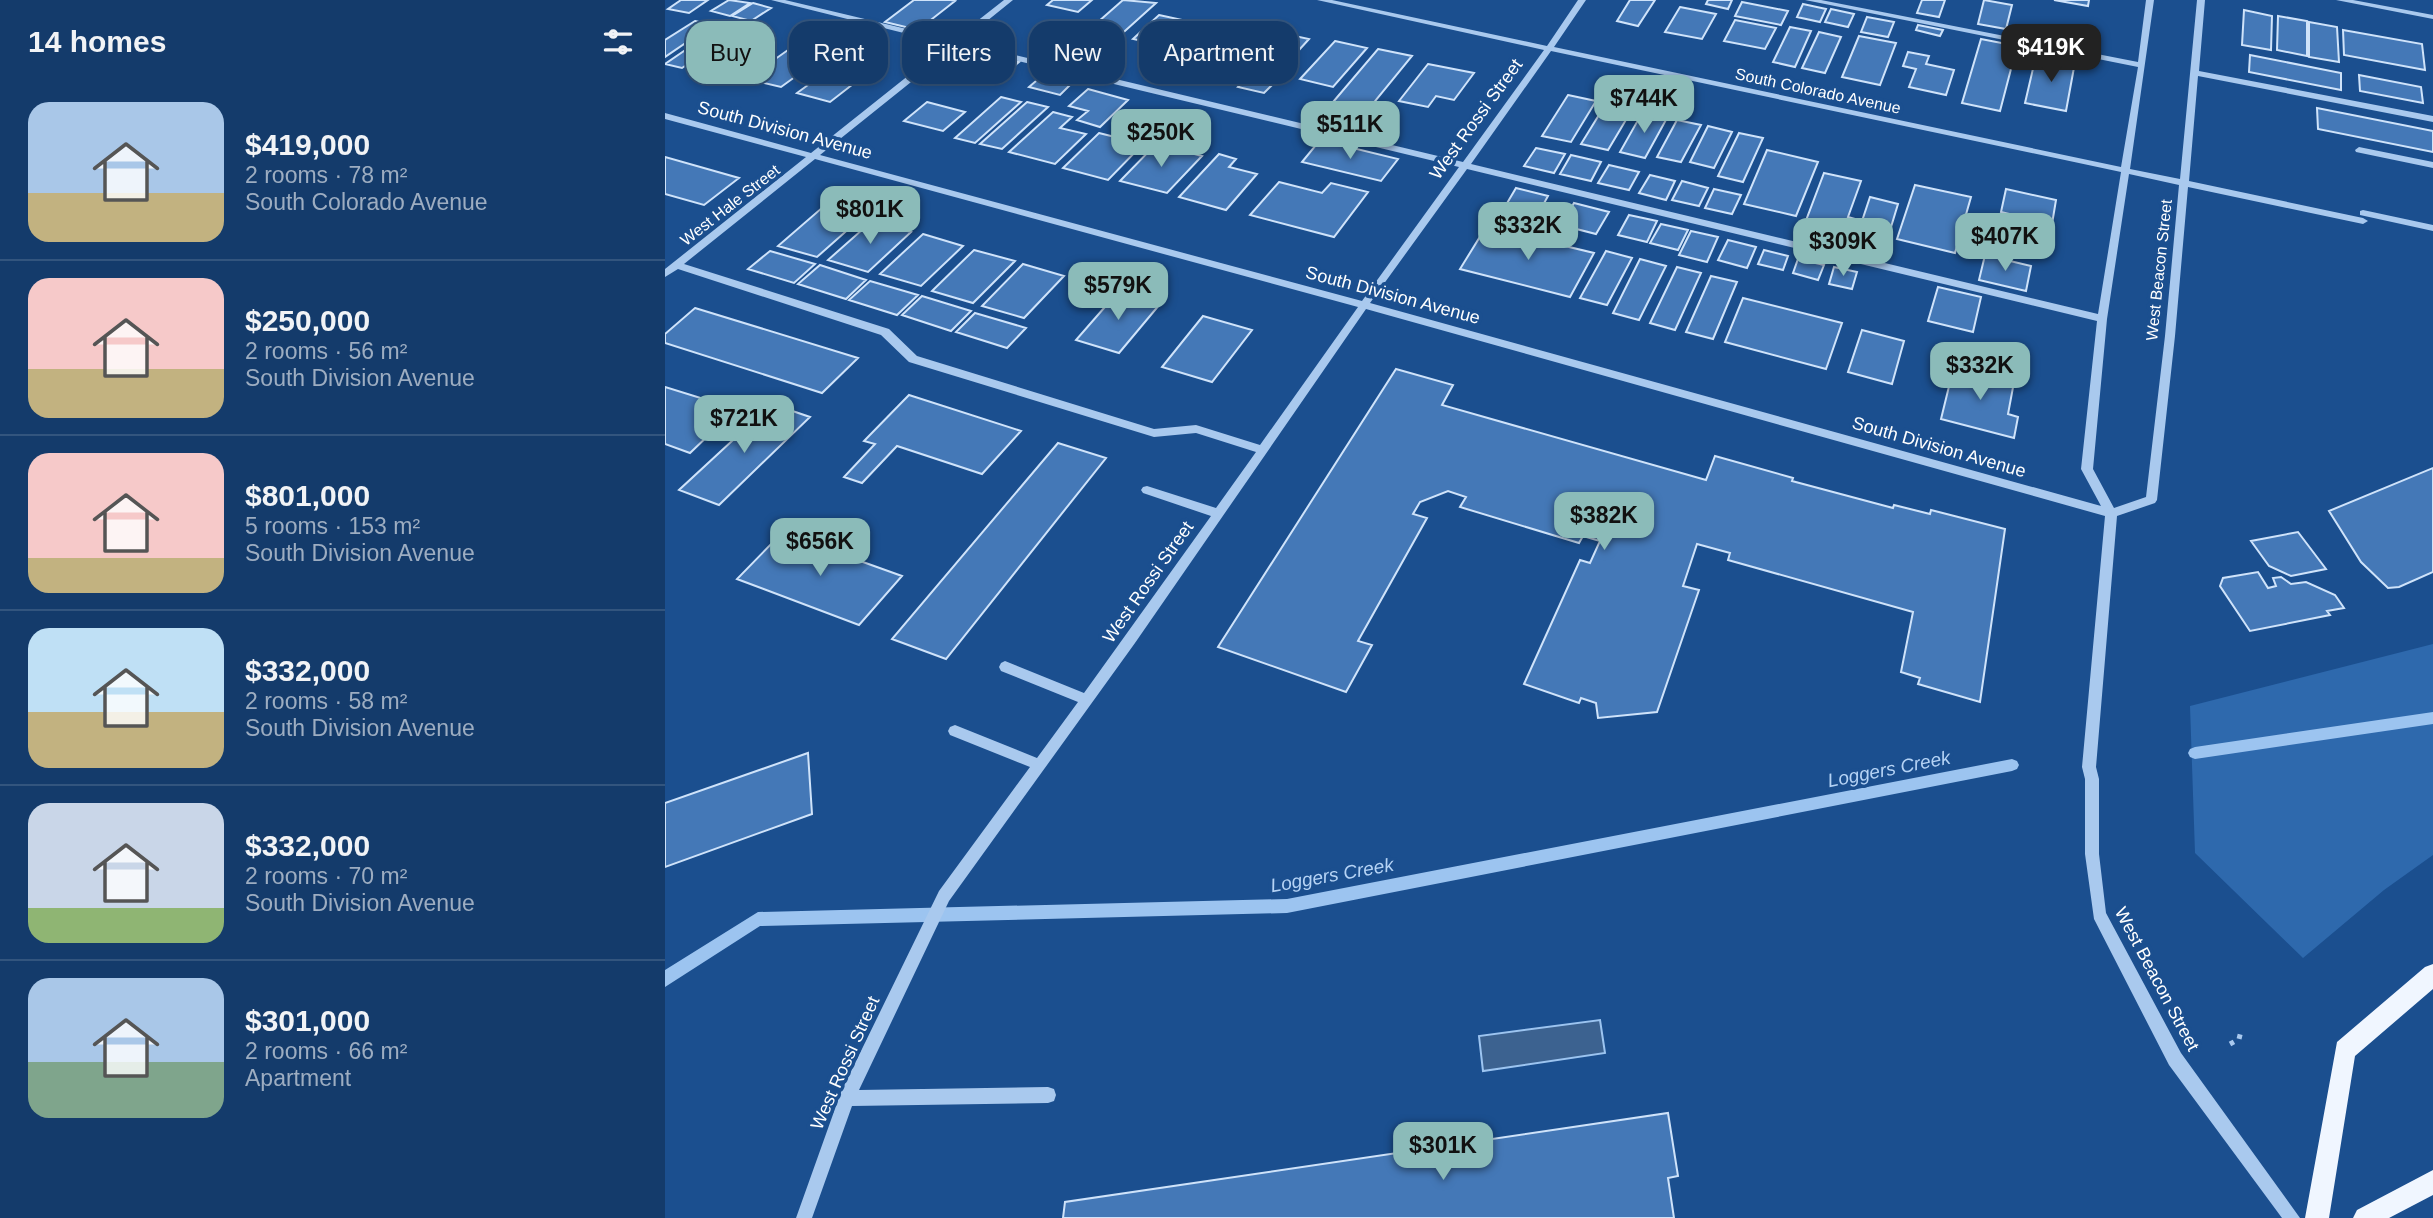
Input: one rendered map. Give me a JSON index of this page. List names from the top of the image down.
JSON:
{
  "streets": {
    "street": [
      "South Colorado Avenue",
      "West Rossi Street",
      "South Division Avenue",
      "West Hale Street",
      "West Beacon Street"
    ]
  },
  "crossings": [
    ["South Colorado Avenue", "West Rossi Street"],
    ["South Colorado Avenue", "West Beacon Street"],
    ["West Rossi Street", "South Division Avenue"],
    ["South Division Avenue", "West Hale Street"],
    ["South Division Avenue", "West Beacon Street"]
  ],
  "water": ["Loggers Creek"],
  "page": {
    "heading": "14 homes",
    "chip": [
      "Buy",
      "Rent",
      "Filters",
      "New",
      "Apartment"
    ],
    "price": [
      "$419K",
      "$744K",
      "$511K",
      "$250K",
      "$801K",
      "$332K",
      "$407K",
      "$309K",
      "$579K",
      "$332K",
      "$721K",
      "$382K",
      "$656K",
      "$301K"
    ],
    "list": [
      {
        "name": "$419,000",
        "note": "2 rooms · 78 m² · South Colorado Avenue"
      },
      {
        "name": "$250,000",
        "note": "2 rooms · 56 m² · South Division Avenue"
      },
      {
        "name": "$801,000",
        "note": "5 rooms · 153 m² · South Division Avenue"
      },
      {
        "name": "$332,000",
        "note": "2 rooms · 58 m² · South Division Avenue"
      },
      {
        "name": "$332,000",
        "note": "2 rooms · 70 m² · South Division Avenue"
      },
      {
        "name": "$301,000",
        "note": "2 rooms · 66 m² · Apartment"
      }
    ]
  }
}
